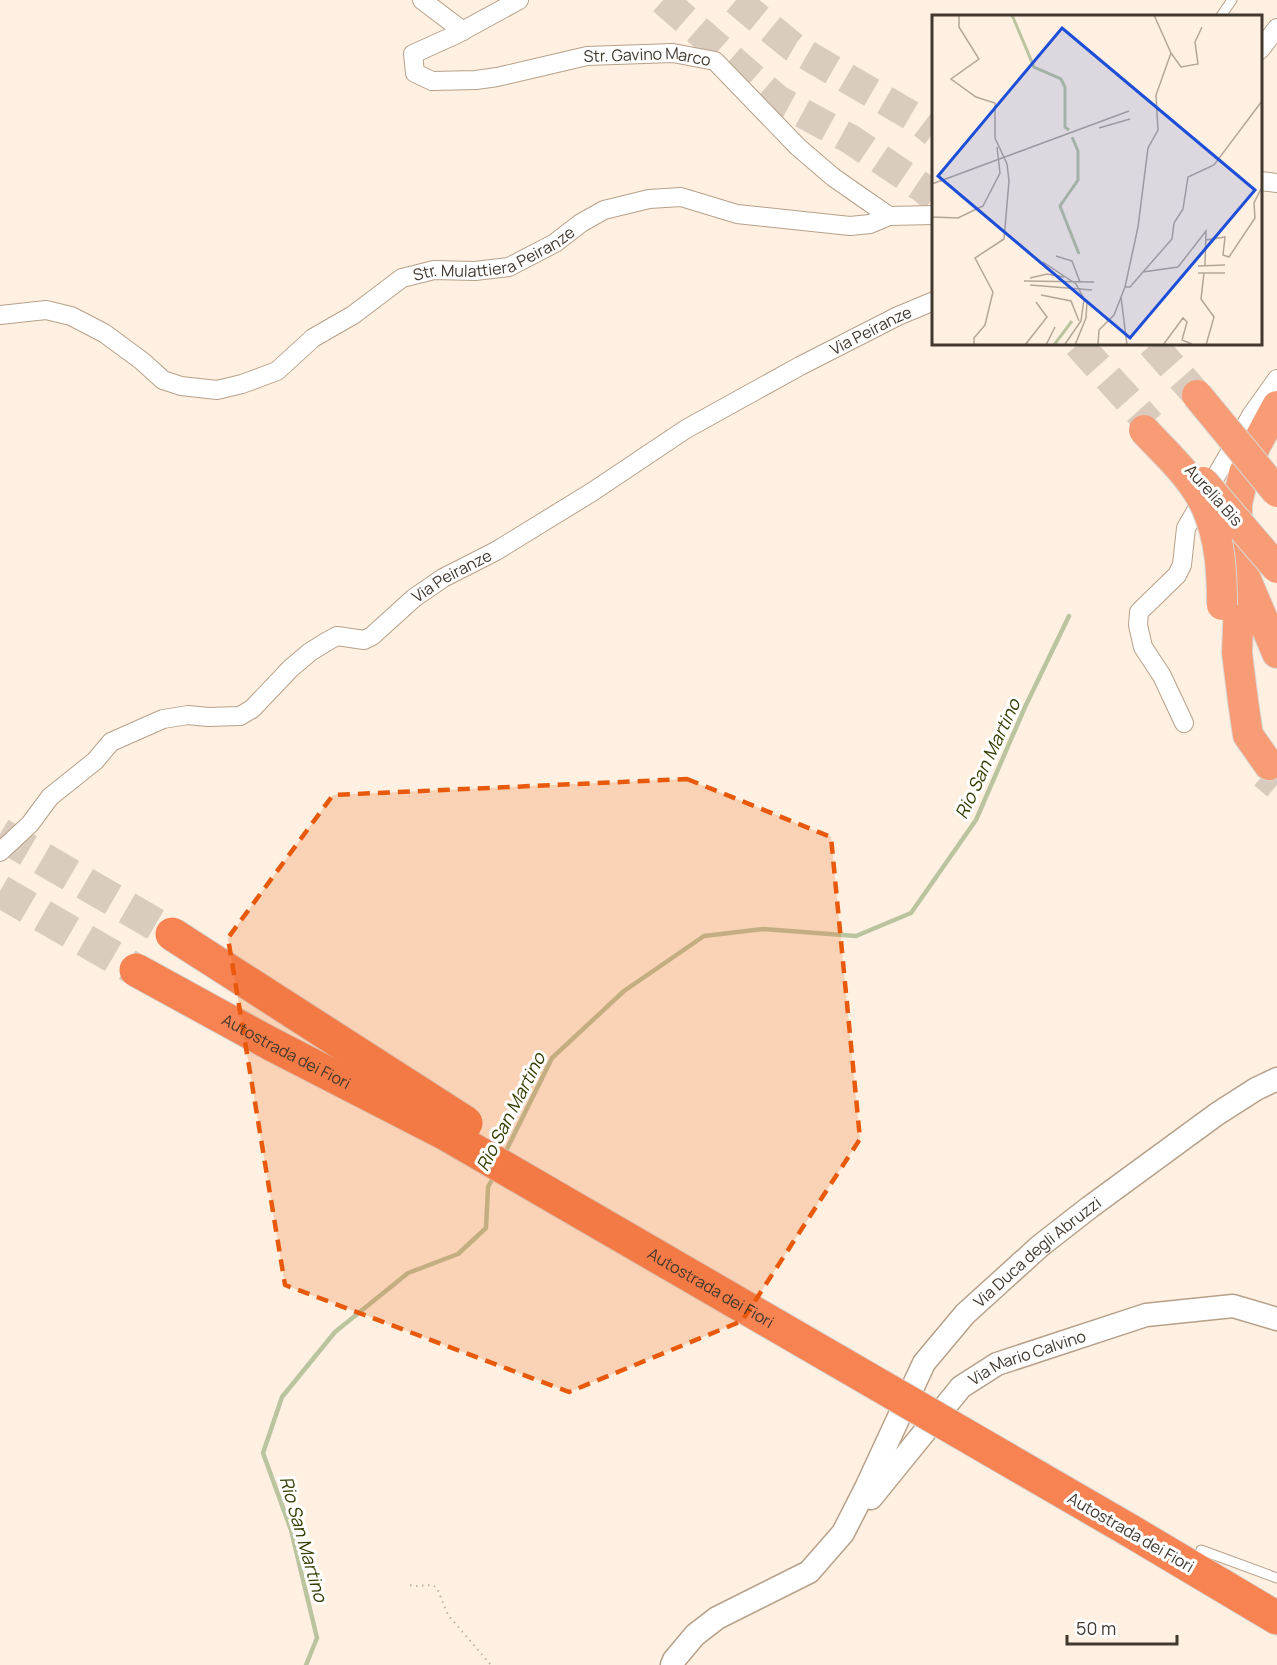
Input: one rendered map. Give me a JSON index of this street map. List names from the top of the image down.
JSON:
{
  "streets": {
    "highway": ["Aurelia Bis", "Autostrada dei Fiori"],
    "street": [
      "Str. Gavino Marco",
      "Str. Mulattiera Peiranze",
      "Via Peiranze",
      "Via Duca degli Abruzzi",
      "Via Mario Calvino"
    ]
  },
  "crossings": [
    ["Str. Gavino Marco", "Str. Mulattiera Peiranze"],
    ["Via Duca degli Abruzzi", "Via Mario Calvino"]
  ],
  "water": ["Rio San Martino"],
  "scale_bar": "50 m"
}
